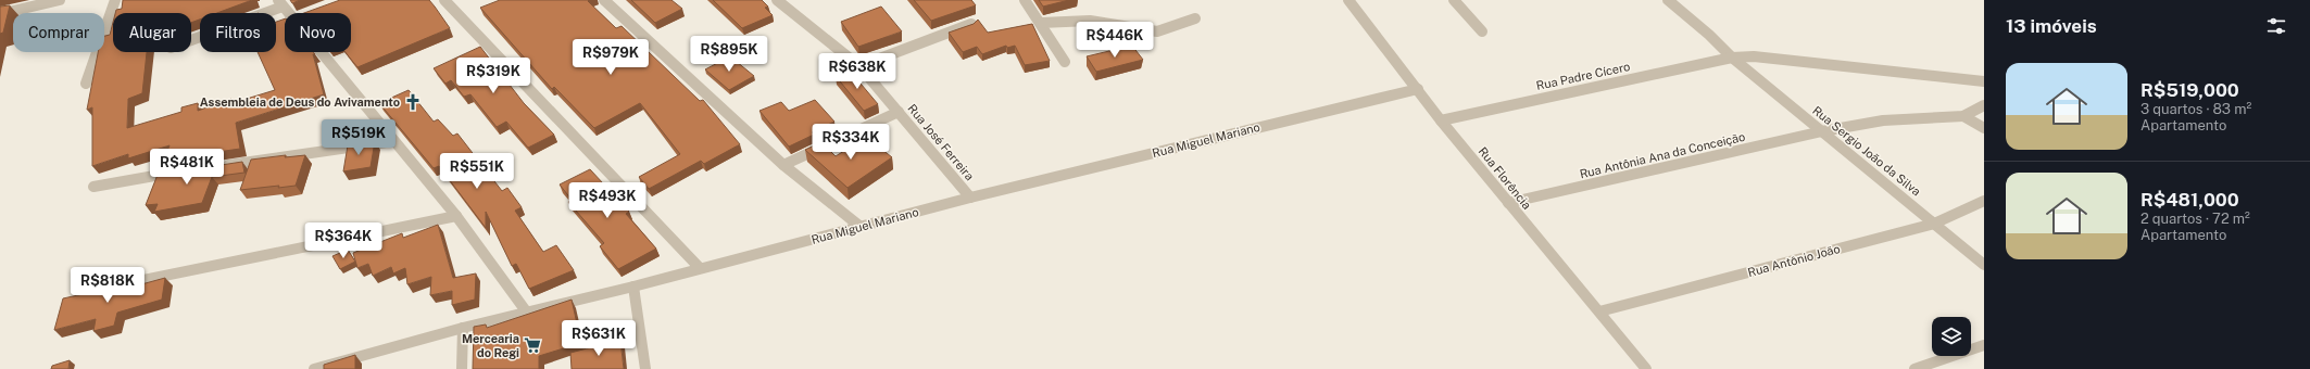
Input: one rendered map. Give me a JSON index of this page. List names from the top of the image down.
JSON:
{
  "streets": {
    "street": [
      "Rua Padre Cícero",
      "Rua Miguel Mariano",
      "Rua José Ferreira",
      "Rua Sergio João da Silva",
      "Rua Antônia Ana da Conceição",
      "Rua Florência",
      "Rua Antônio João"
    ]
  },
  "crossings": [
    ["Rua Padre Cícero", "Rua Sergio João da Silva"],
    ["Rua Padre Cícero", "Rua Florência"],
    ["Rua Miguel Mariano", "Rua José Ferreira"],
    ["Rua Miguel Mariano", "Rua Florência"],
    ["Rua Sergio João da Silva", "Rua Antônia Ana da Conceição"],
    ["Rua Sergio João da Silva", "Rua Antônio João"],
    ["Rua Antônia Ana da Conceição", "Rua Florência"],
    ["Rua Florência", "Rua Antônio João"]
  ],
  "places": {
    "church": ["Assembleia de Deus do Avivamento"],
    "supermarket": ["Mercearia do Regi"]
  },
  "page": {
    "heading": "13 imóveis",
    "chip": [
      "Comprar",
      "Alugar",
      "Filtros",
      "Novo"
    ],
    "price": [
      "R$446K",
      "R$895K",
      "R$979K",
      "R$638K",
      "R$319K",
      "R$519K",
      "R$334K",
      "R$481K",
      "R$551K",
      "R$493K",
      "R$364K",
      "R$818K",
      "R$631K"
    ],
    "list": [
      {
        "name": "R$519,000",
        "note": "3 quartos · 83 m² · Apartamento"
      },
      {
        "name": "R$481,000",
        "note": "2 quartos · 72 m² · Apartamento"
      }
    ]
  }
}
